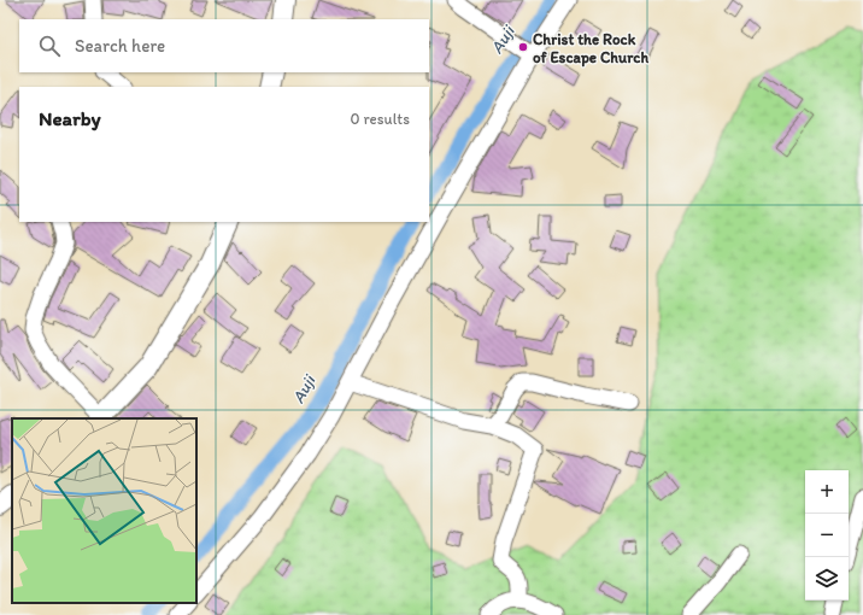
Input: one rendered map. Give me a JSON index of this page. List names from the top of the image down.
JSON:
{
  "water": ["Auji"],
  "places": ["Christ the Rock of Escape Church"],
  "page": {
    "search": "Search here",
    "heading": ["Nearby", "0 results"],
    "map_buttons": ["+", "−"]
  }
}
